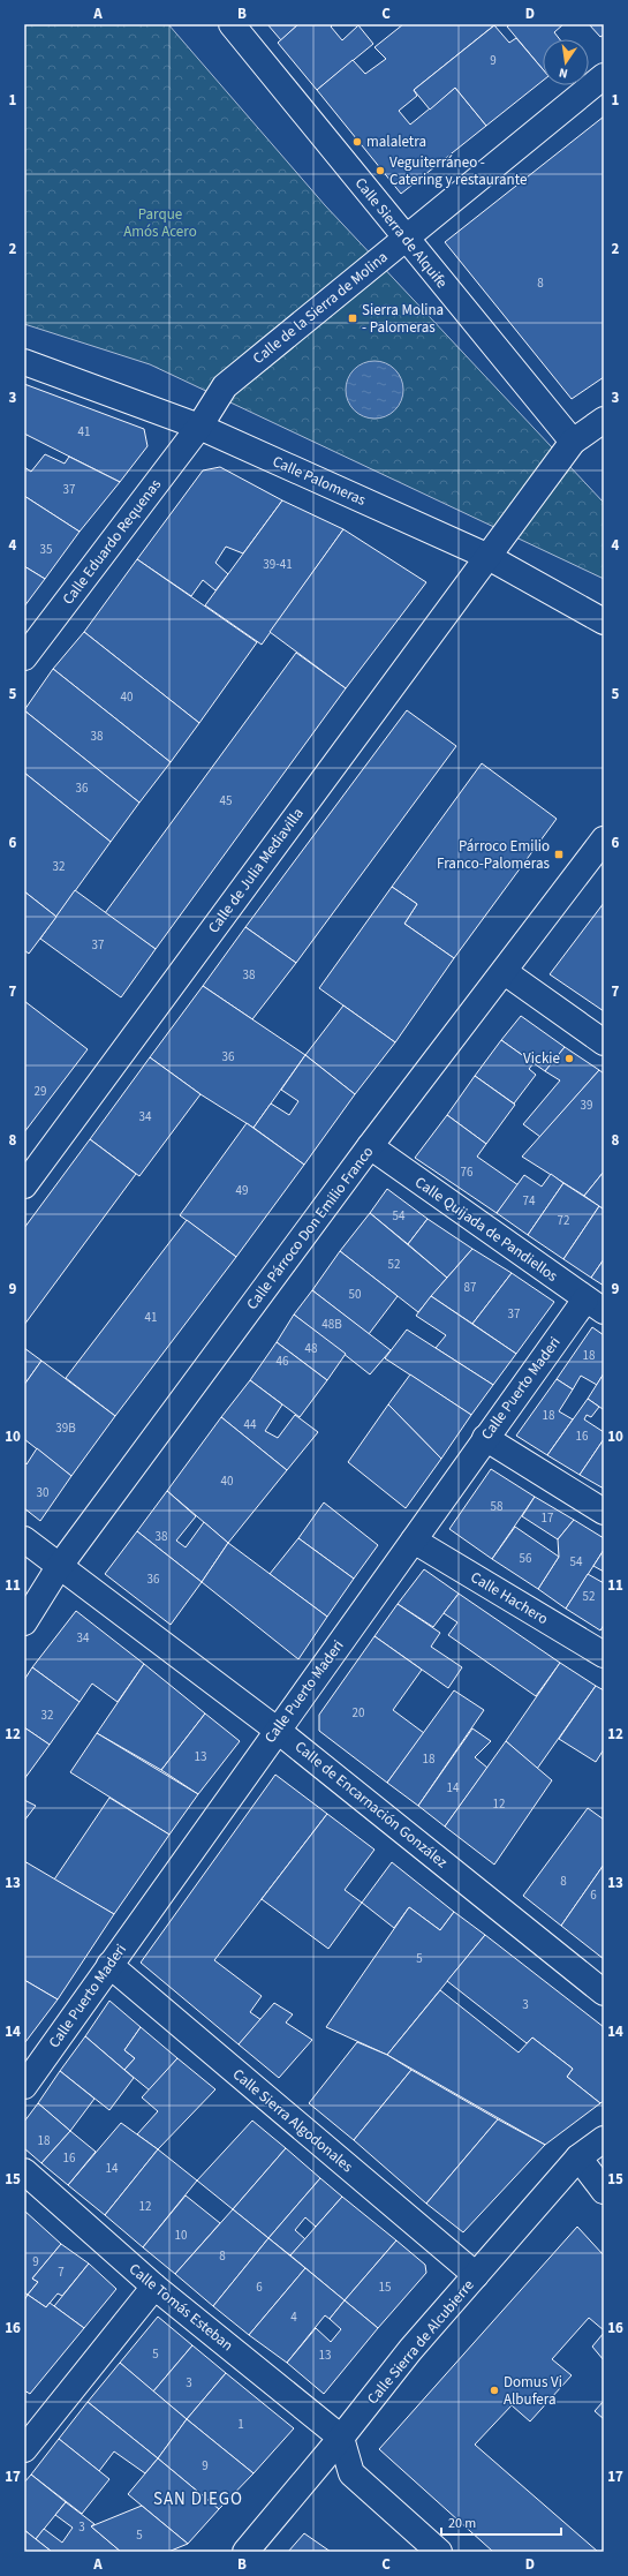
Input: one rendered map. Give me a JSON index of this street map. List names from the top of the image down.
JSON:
{
  "streets": {
    "street": [
      "Calle Sierra de Alquife",
      "Calle de la Sierra de Molina",
      "Calle Palomeras",
      "Calle Eduardo Requenas",
      "Calle de Julia Mediavilla",
      "Calle Párroco Don Emilio Franco",
      "Calle Quijada de Pandiellos",
      "Calle Puerto Maderi",
      "Calle Hachero",
      "Calle de Encarnación González",
      "Calle Sierra Algodonales",
      "Calle Tomás Esteban",
      "Calle Sierra de Alcubierre"
    ]
  },
  "crossings": [
    ["Calle Sierra de Alquife", "Calle de la Sierra de Molina"],
    ["Calle Sierra de Alquife", "Calle de Julia Mediavilla"],
    ["Calle de la Sierra de Molina", "Calle Palomeras"],
    ["Calle de la Sierra de Molina", "Calle Eduardo Requenas"],
    ["Calle Palomeras", "Calle Eduardo Requenas"],
    ["Calle Palomeras", "Calle de Julia Mediavilla"],
    ["Calle Párroco Don Emilio Franco", "Calle Quijada de Pandiellos"],
    ["Calle Párroco Don Emilio Franco", "Calle de Encarnación González"],
    ["Calle Quijada de Pandiellos", "Calle Puerto Maderi"],
    ["Calle Puerto Maderi", "Calle Hachero"],
    ["Calle Puerto Maderi", "Calle de Encarnación González"],
    ["Calle Puerto Maderi", "Calle Sierra Algodonales"],
    ["Calle Sierra Algodonales", "Calle Sierra de Alcubierre"],
    ["Calle Tomás Esteban", "Calle Sierra de Alcubierre"]
  ],
  "districts": ["SAN DIEGO"],
  "parks": ["Parque Amós Acero"],
  "places": {
    "other": [
      "malaletra",
      "Veguiterráneo - Catering y restaurante",
      "Vickie",
      "Domus Vi Albufera"
    ],
    "transit": ["Sierra Molina - Palomeras", "Párroco Emilio Franco-Palomeras"]
  },
  "house_numbers": [
    "9",
    "8",
    "41",
    "37",
    "35",
    "39-41",
    "40",
    "38",
    "36",
    "45",
    "32",
    "37",
    "38",
    "36",
    "29",
    "39",
    "34",
    "76",
    "49",
    "74",
    "54",
    "72",
    "52",
    "87",
    "50",
    "37",
    "41",
    "48B",
    "48",
    "18",
    "46",
    "18",
    "44",
    "39B",
    "16",
    "40",
    "30",
    "58",
    "17",
    "38",
    "56",
    "54",
    "36",
    "52",
    "34",
    "20",
    "32",
    "13",
    "18",
    "14",
    "12",
    "8",
    "6",
    "5",
    "3",
    "18",
    "16",
    "14",
    "12",
    "10",
    "8",
    "9",
    "7",
    "6",
    "15",
    "4",
    "5",
    "13",
    "3",
    "1",
    "9",
    "3",
    "5"
  ],
  "scale_bar": "20 m",
  "north": "bottom",
  "grid": {
    "columns": [
      "A",
      "B",
      "C",
      "D"
    ],
    "rows": [
      "1",
      "2",
      "3",
      "4",
      "5",
      "6",
      "7",
      "8",
      "9",
      "10",
      "11",
      "12",
      "13",
      "14",
      "15",
      "16",
      "17"
    ]
  }
}
